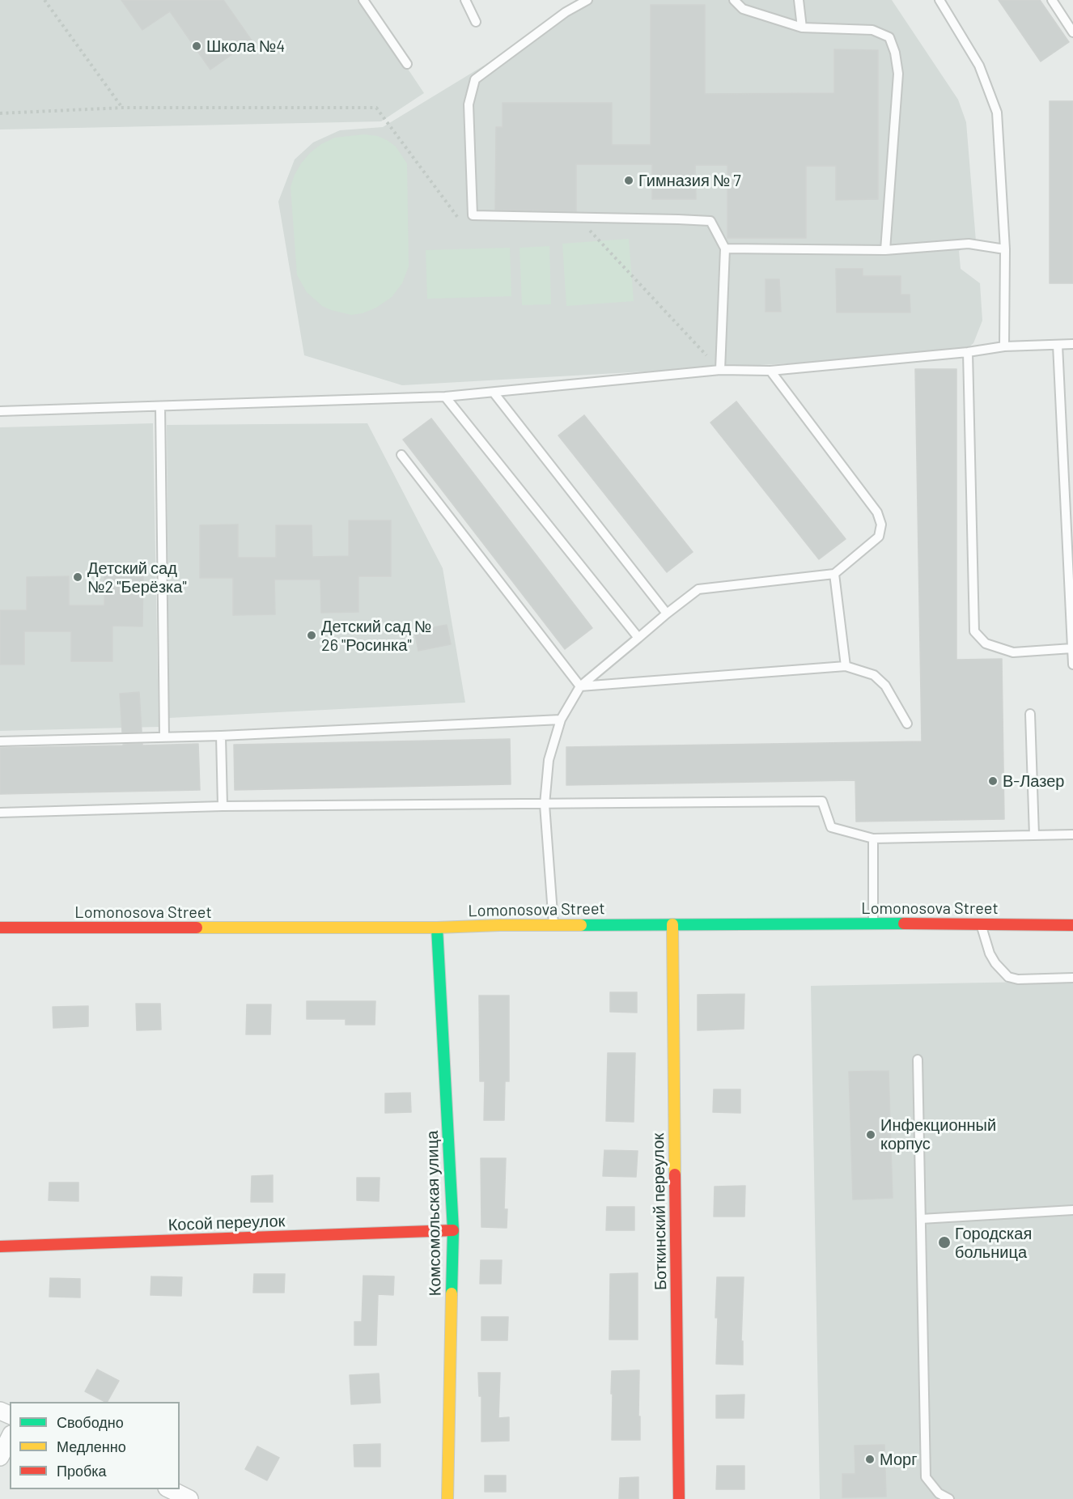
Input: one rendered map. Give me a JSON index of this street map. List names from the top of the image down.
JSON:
{
  "streets": {
    "street": [
      "Lomonosova Street",
      "Боткинский переулок",
      "Комсомольская улица",
      "Косой переулок"
    ]
  },
  "crossings": [
    ["Lomonosova Street", "Боткинский переулок"],
    ["Lomonosova Street", "Комсомольская улица"],
    ["Комсомольская улица", "Косой переулок"]
  ],
  "places": [
    "Школа №4",
    "Гимназия № 7",
    "Детский сад №2 \"Берёзка\"",
    "Детский сад № 26 \"Росинка\"",
    "В-Лазер",
    "Инфекционный корпус",
    "Городская больница",
    "Морг"
  ],
  "legend": ["Свободно", "Медленно", "Пробка"]
}
